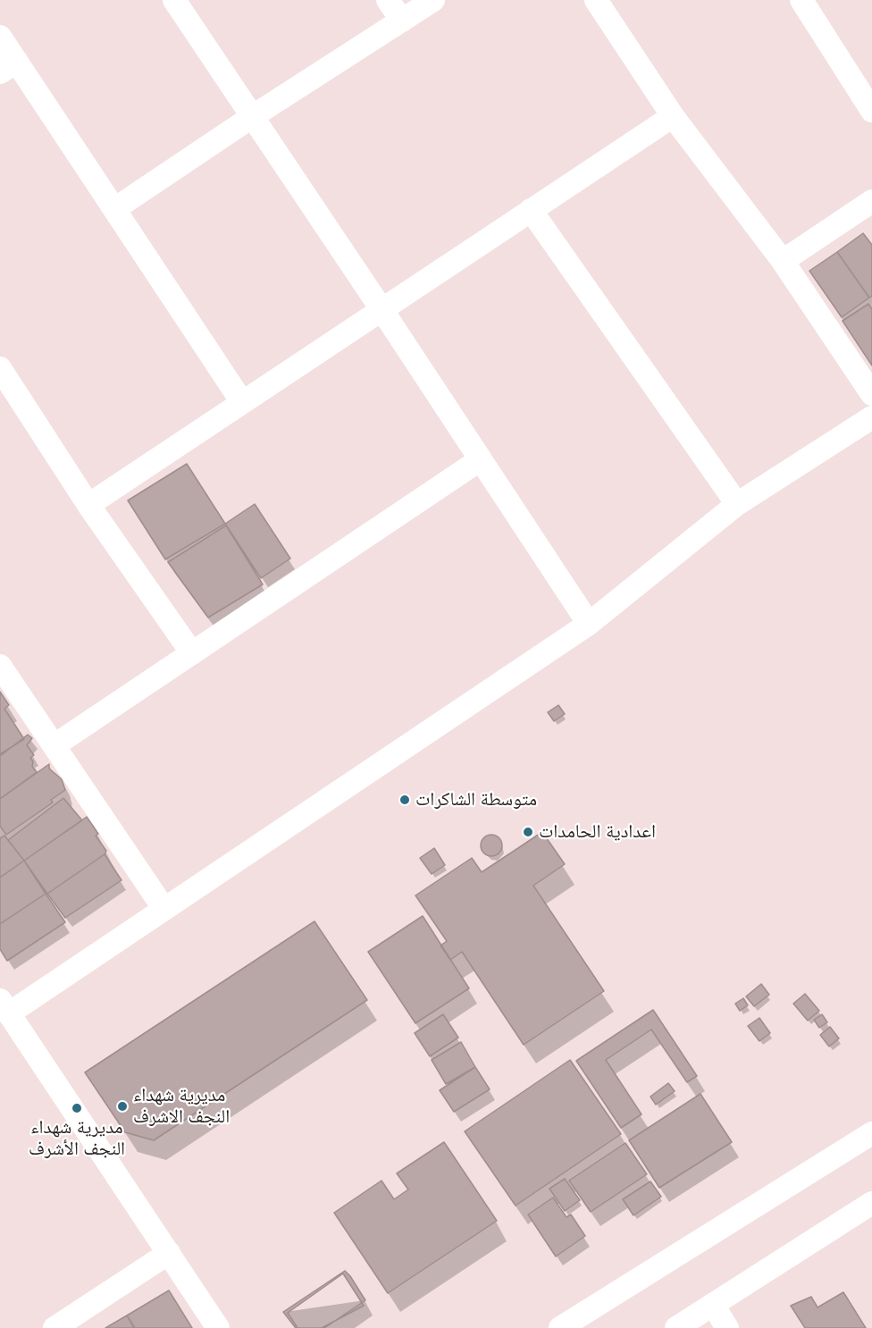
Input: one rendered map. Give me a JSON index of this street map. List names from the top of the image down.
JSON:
{
  "places": [
    "متوسطة الشاكرات",
    "اعدادية الحامدات",
    "مديرية شهداء النجف الاشرف",
    "مديرية شهداء النجف الأشرف"
  ]
}
